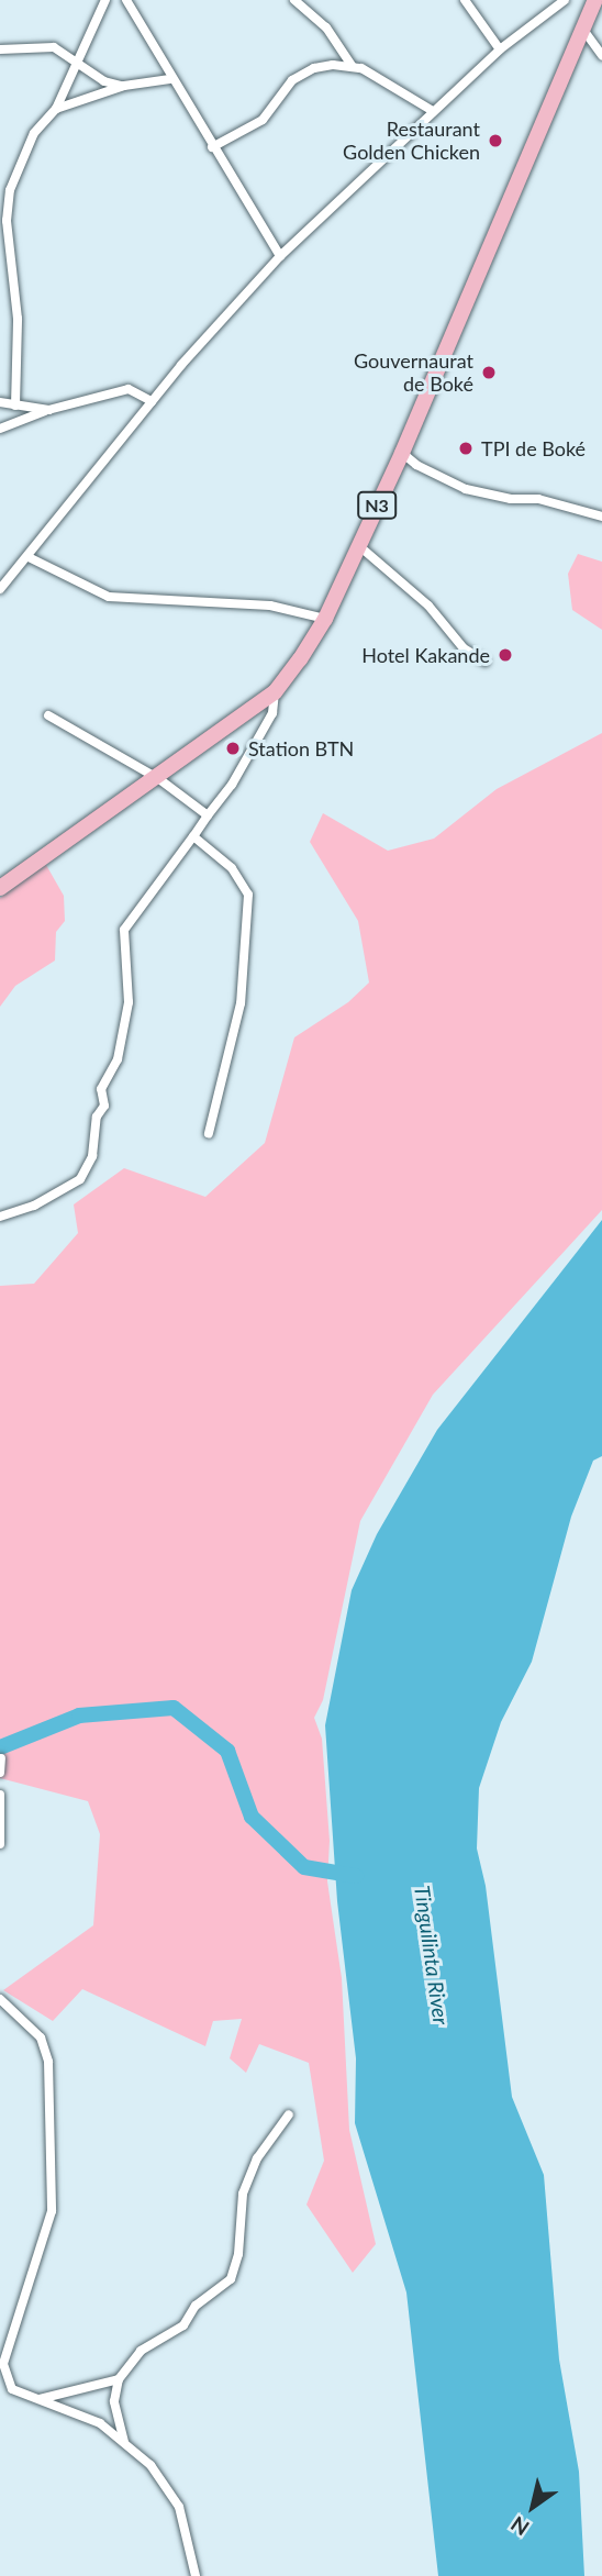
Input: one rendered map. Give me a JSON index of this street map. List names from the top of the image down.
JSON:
{
  "streets": {
    "highway": ["N3"]
  },
  "water": ["Tinguilinta River"],
  "places": [
    "Restaurant Golden Chicken",
    "Gouvernaurat de Boké",
    "TPI de Boké",
    "Hotel Kakande",
    "Station BTN"
  ],
  "north": "bottom left"
}
